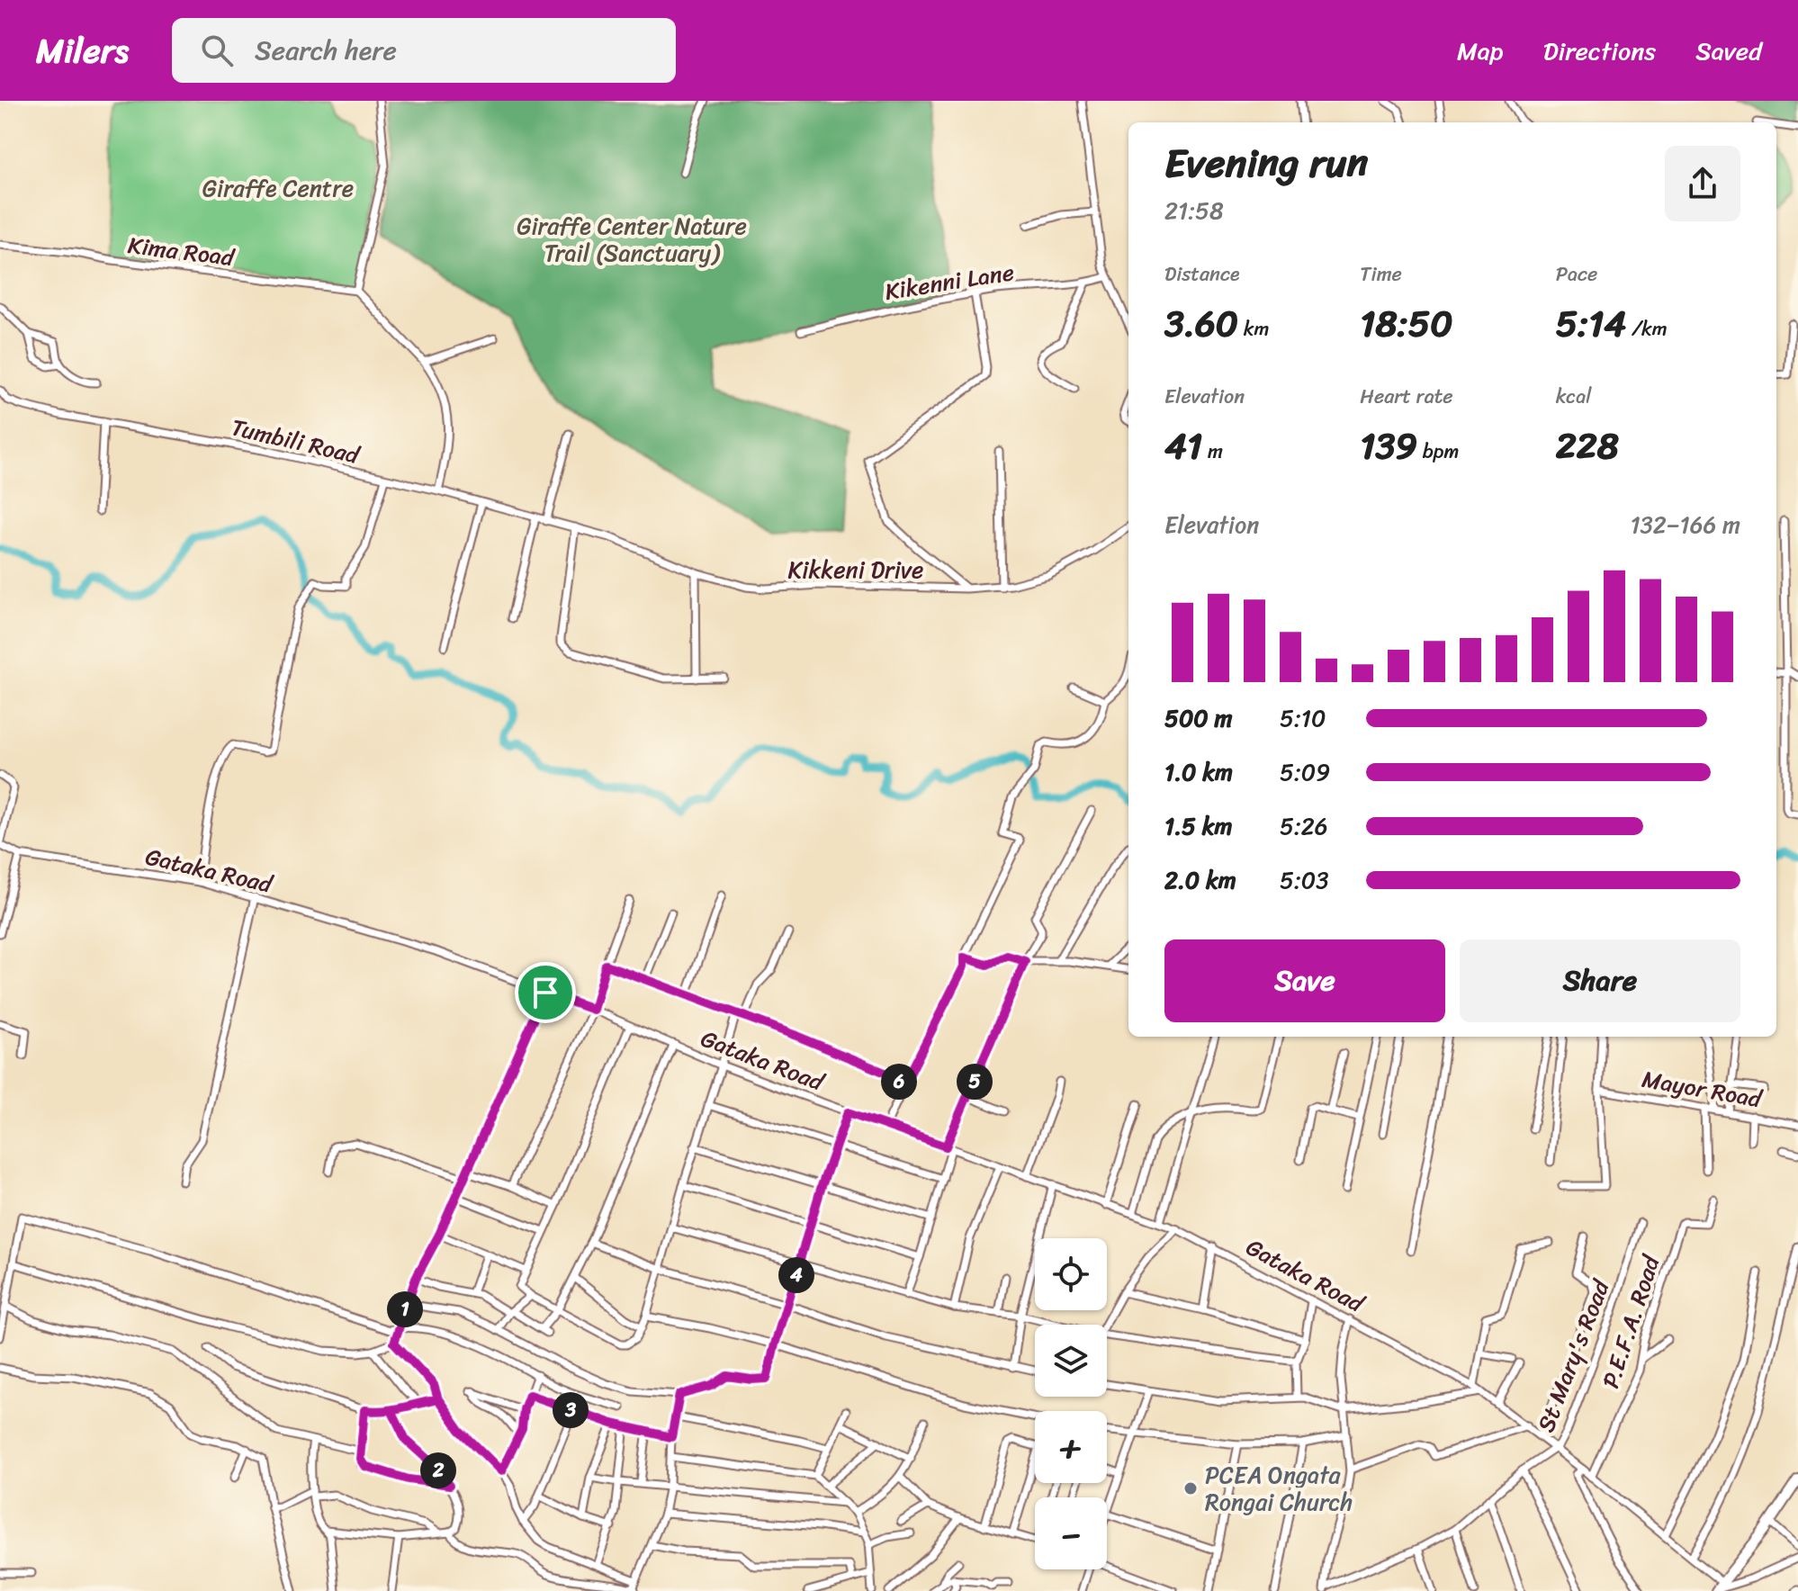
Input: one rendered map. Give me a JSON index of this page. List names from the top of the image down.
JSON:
{
  "streets": {
    "street": [
      "Kima Road",
      "Kikenni Lane",
      "Tumbili Road",
      "Kikkeni Drive",
      "Gataka Road",
      "Mayor Road",
      "P.E.F.A. Road",
      "St Mary's Road"
    ]
  },
  "crossings": [
    ["Tumbili Road", "Kikkeni Drive"],
    ["Gataka Road", "P.E.F.A. Road"],
    ["Gataka Road", "St Mary's Road"]
  ],
  "parks": ["Giraffe Centre", "Giraffe Center Nature Trail (Sanctuary)"],
  "places": ["PCEA Ongata Rongai Church"],
  "page": {
    "header": "Milers",
    "search": "Search here",
    "nav": ["Map", "Directions", "Saved"],
    "heading": ["Evening run", "21:58"],
    "stats": [
      ["Distance", "3.60 km"],
      ["Time", "18:50"],
      ["Pace", "5:14 /km"],
      ["Elevation", "41 m"],
      ["Heart rate", "139 bpm"],
      ["kcal", "228"]
    ],
    "chart": ["Elevation", "132–166 m"],
    "list": [
      {
        "name": "500 m",
        "note": "5:10"
      },
      {
        "name": "1.0 km",
        "note": "5:09"
      },
      {
        "name": "1.5 km",
        "note": "5:26"
      },
      {
        "name": "2.0 km",
        "note": "5:03"
      }
    ],
    "buttons": ["Save", "Share"],
    "pins": [
      "5",
      "6",
      "4",
      "1",
      "3",
      "2"
    ],
    "map_buttons": ["+", "−"]
  }
}
